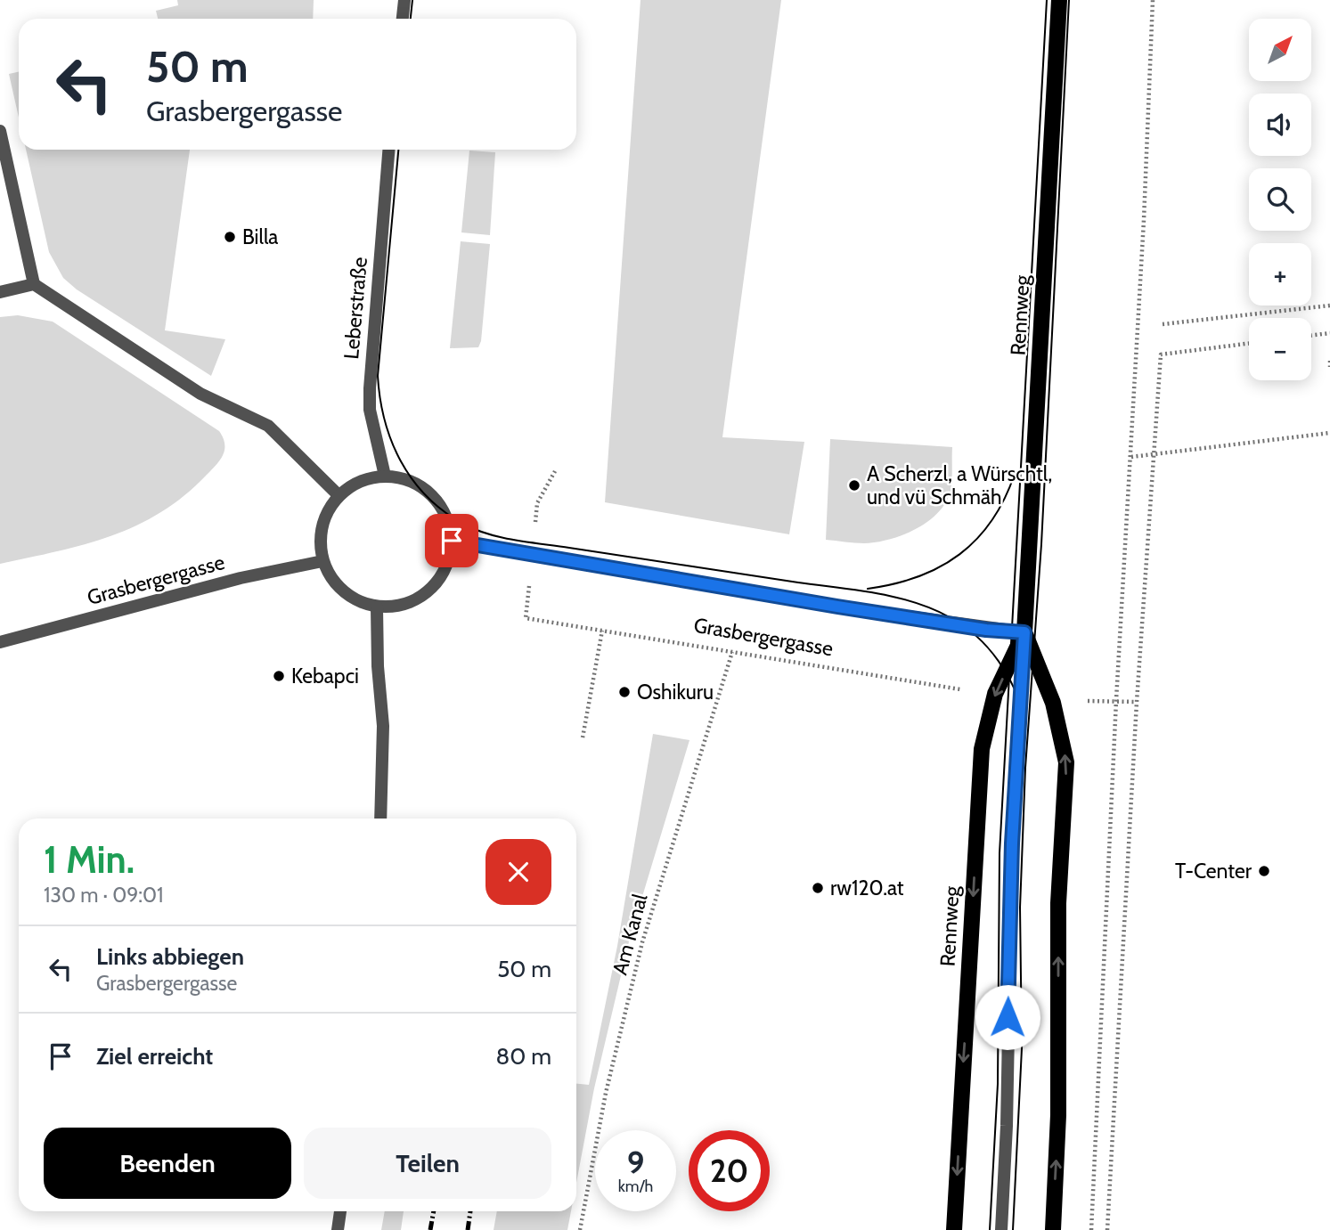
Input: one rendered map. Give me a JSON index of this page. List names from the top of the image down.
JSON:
{
  "streets": {
    "main road": ["Rennweg"],
    "street": ["Leberstraße", "Grasbergergasse"],
    "path": ["Am Kanal"]
  },
  "crossings": [
    ["Leberstraße", "Grasbergergasse"],
    ["Rennweg", "Grasbergergasse"],
    ["Grasbergergasse", "Am Kanal"]
  ],
  "places": [
    "Billa",
    "A Scherzl, a Würschtl, und vü Schmäh",
    "Kebapci",
    "Oshikuru",
    "T-Center",
    "rw120.at"
  ],
  "north": "top right",
  "page": {
    "map_buttons": ["+", "−"],
    "turn": ["50 m", "Grasbergergasse"],
    "heading": ["1 Min.", "130 m · 09:01"],
    "list": [
      {
        "name": "Links abbiegen",
        "note": "Grasbergergasse",
        "value": "50 m"
      },
      {
        "name": "Ziel erreicht",
        "value": "80 m"
      }
    ],
    "buttons": ["Beenden", "Teilen"],
    "speed": "9 km/h",
    "limit": "20"
  }
}
